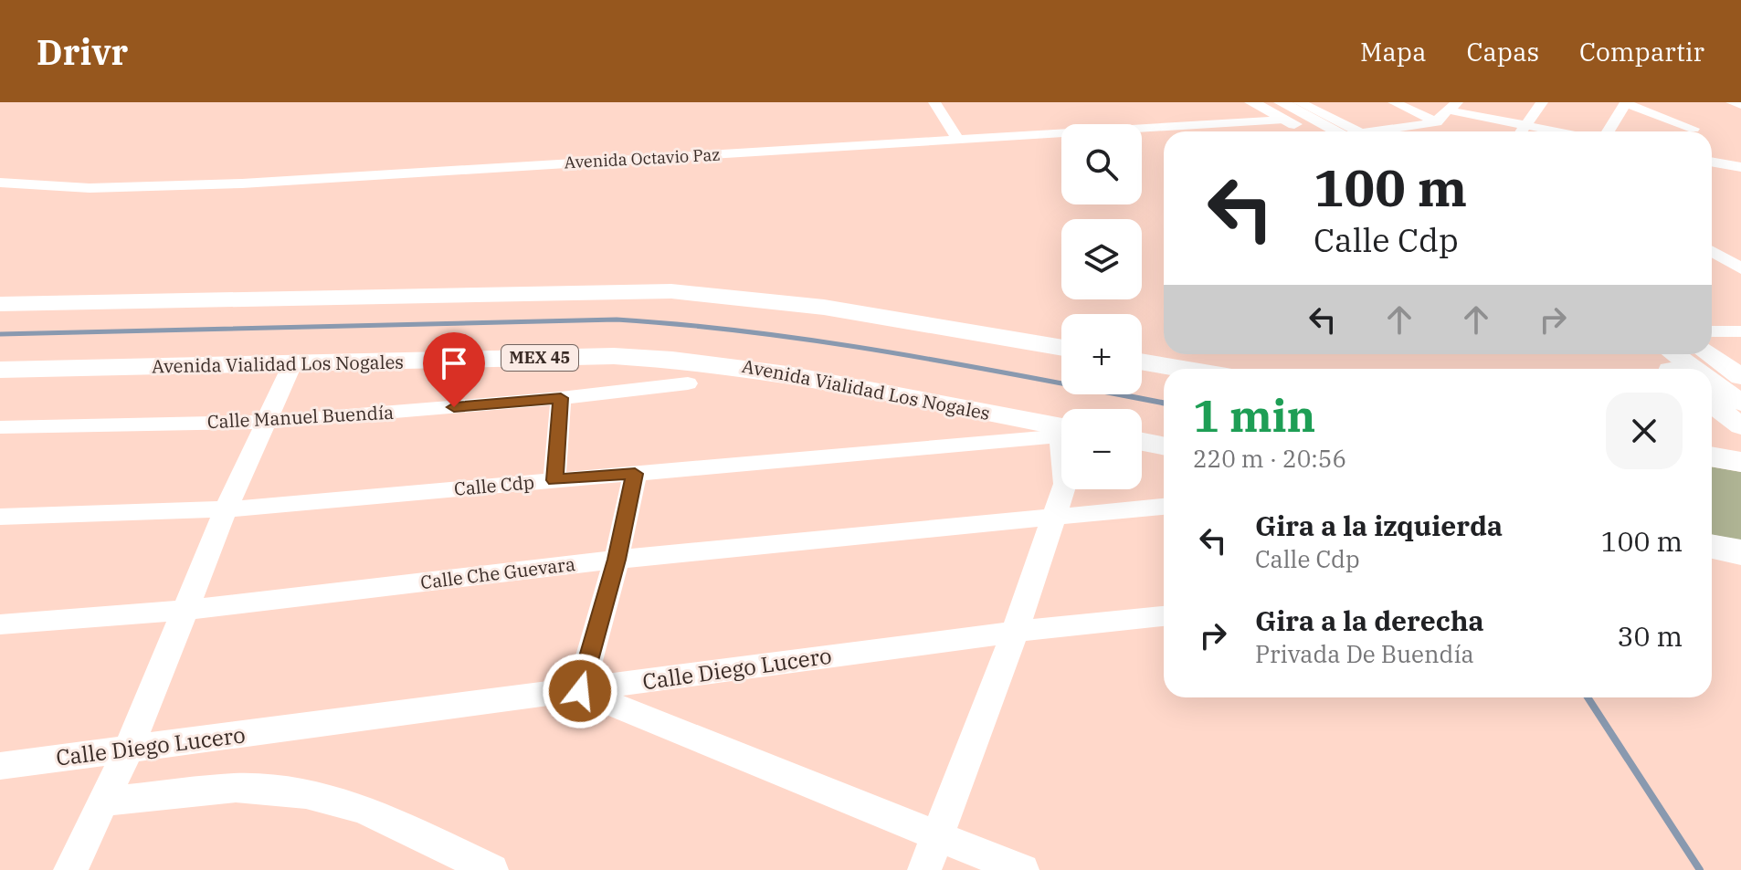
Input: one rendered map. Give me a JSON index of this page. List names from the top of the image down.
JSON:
{
  "streets": {
    "highway": ["MEX 45", "Avenida Vialidad Los Nogales"],
    "street": [
      "Avenida Octavio Paz",
      "Calle Manuel Buendía",
      "Calle Cdp",
      "Calle Che Guevara",
      "Calle Diego Lucero"
    ]
  },
  "page": {
    "header": "Drivr",
    "nav": ["Mapa", "Capas", "Compartir"],
    "map_buttons": ["+", "−"],
    "turn": ["100 m", "Calle Cdp"],
    "heading": ["1 min", "220 m · 20:56"],
    "list": [
      {
        "name": "Gira a la izquierda",
        "note": "Calle Cdp",
        "value": "100 m"
      },
      {
        "name": "Gira a la derecha",
        "note": "Privada De Buendía",
        "value": "30 m"
      }
    ]
  }
}
